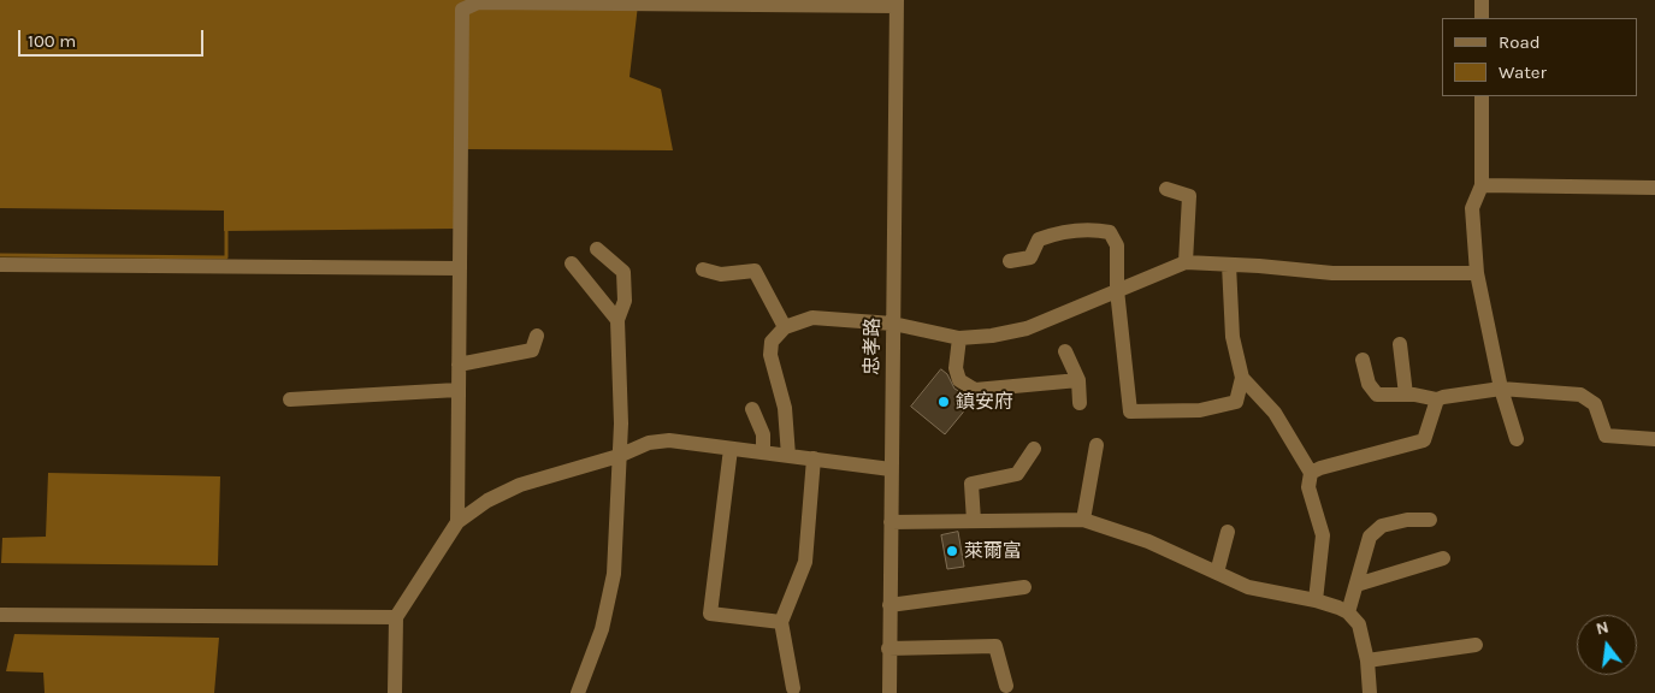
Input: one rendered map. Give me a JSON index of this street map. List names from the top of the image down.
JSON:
{
  "streets": {
    "street": ["忠孝路"]
  },
  "places": ["鎮安府", "萊爾富"],
  "legend": ["Road", "Water"],
  "scale_bar": "100 m",
  "north": "top"
}
